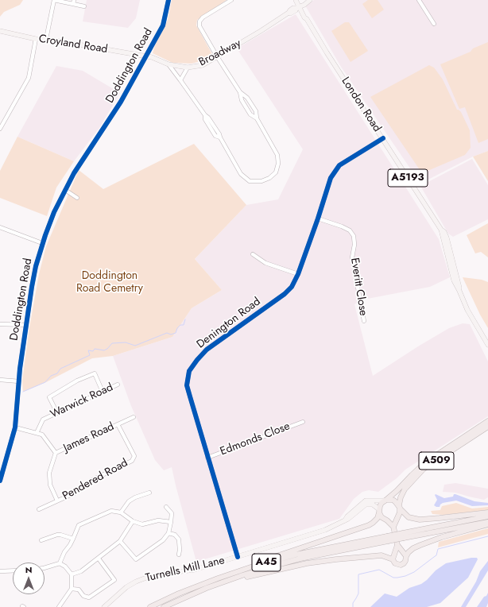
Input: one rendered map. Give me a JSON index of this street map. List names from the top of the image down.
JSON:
{
  "streets": {
    "highway": ["A509", "A45"],
    "main road": [
      "Croyland Road",
      "Broadway",
      "London Road",
      "A5193",
      "Turnells Mill Lane"
    ],
    "street": [
      "Doddington Road",
      "Everitt Close",
      "Denington Road",
      "Warwick Road",
      "James Road",
      "Edmonds Close",
      "Pendered Road"
    ]
  },
  "crossings": [
    ["Croyland Road", "Broadway"],
    ["Croyland Road", "Doddington Road"],
    ["Broadway", "Doddington Road"],
    ["Broadway", "London Road"],
    ["Doddington Road", "James Road"],
    ["London Road", "Denington Road"],
    ["Everitt Close", "Denington Road"],
    ["Denington Road", "Edmonds Close"],
    ["Denington Road", "Turnells Mill Lane"],
    ["Warwick Road", "James Road"],
    ["James Road", "Pendered Road"],
    ["A509", "A45"],
    ["A509", "Turnells Mill Lane"],
    ["A45", "Turnells Mill Lane"]
  ],
  "parks": ["Doddington Road Cemetry"],
  "north": "top"
}
